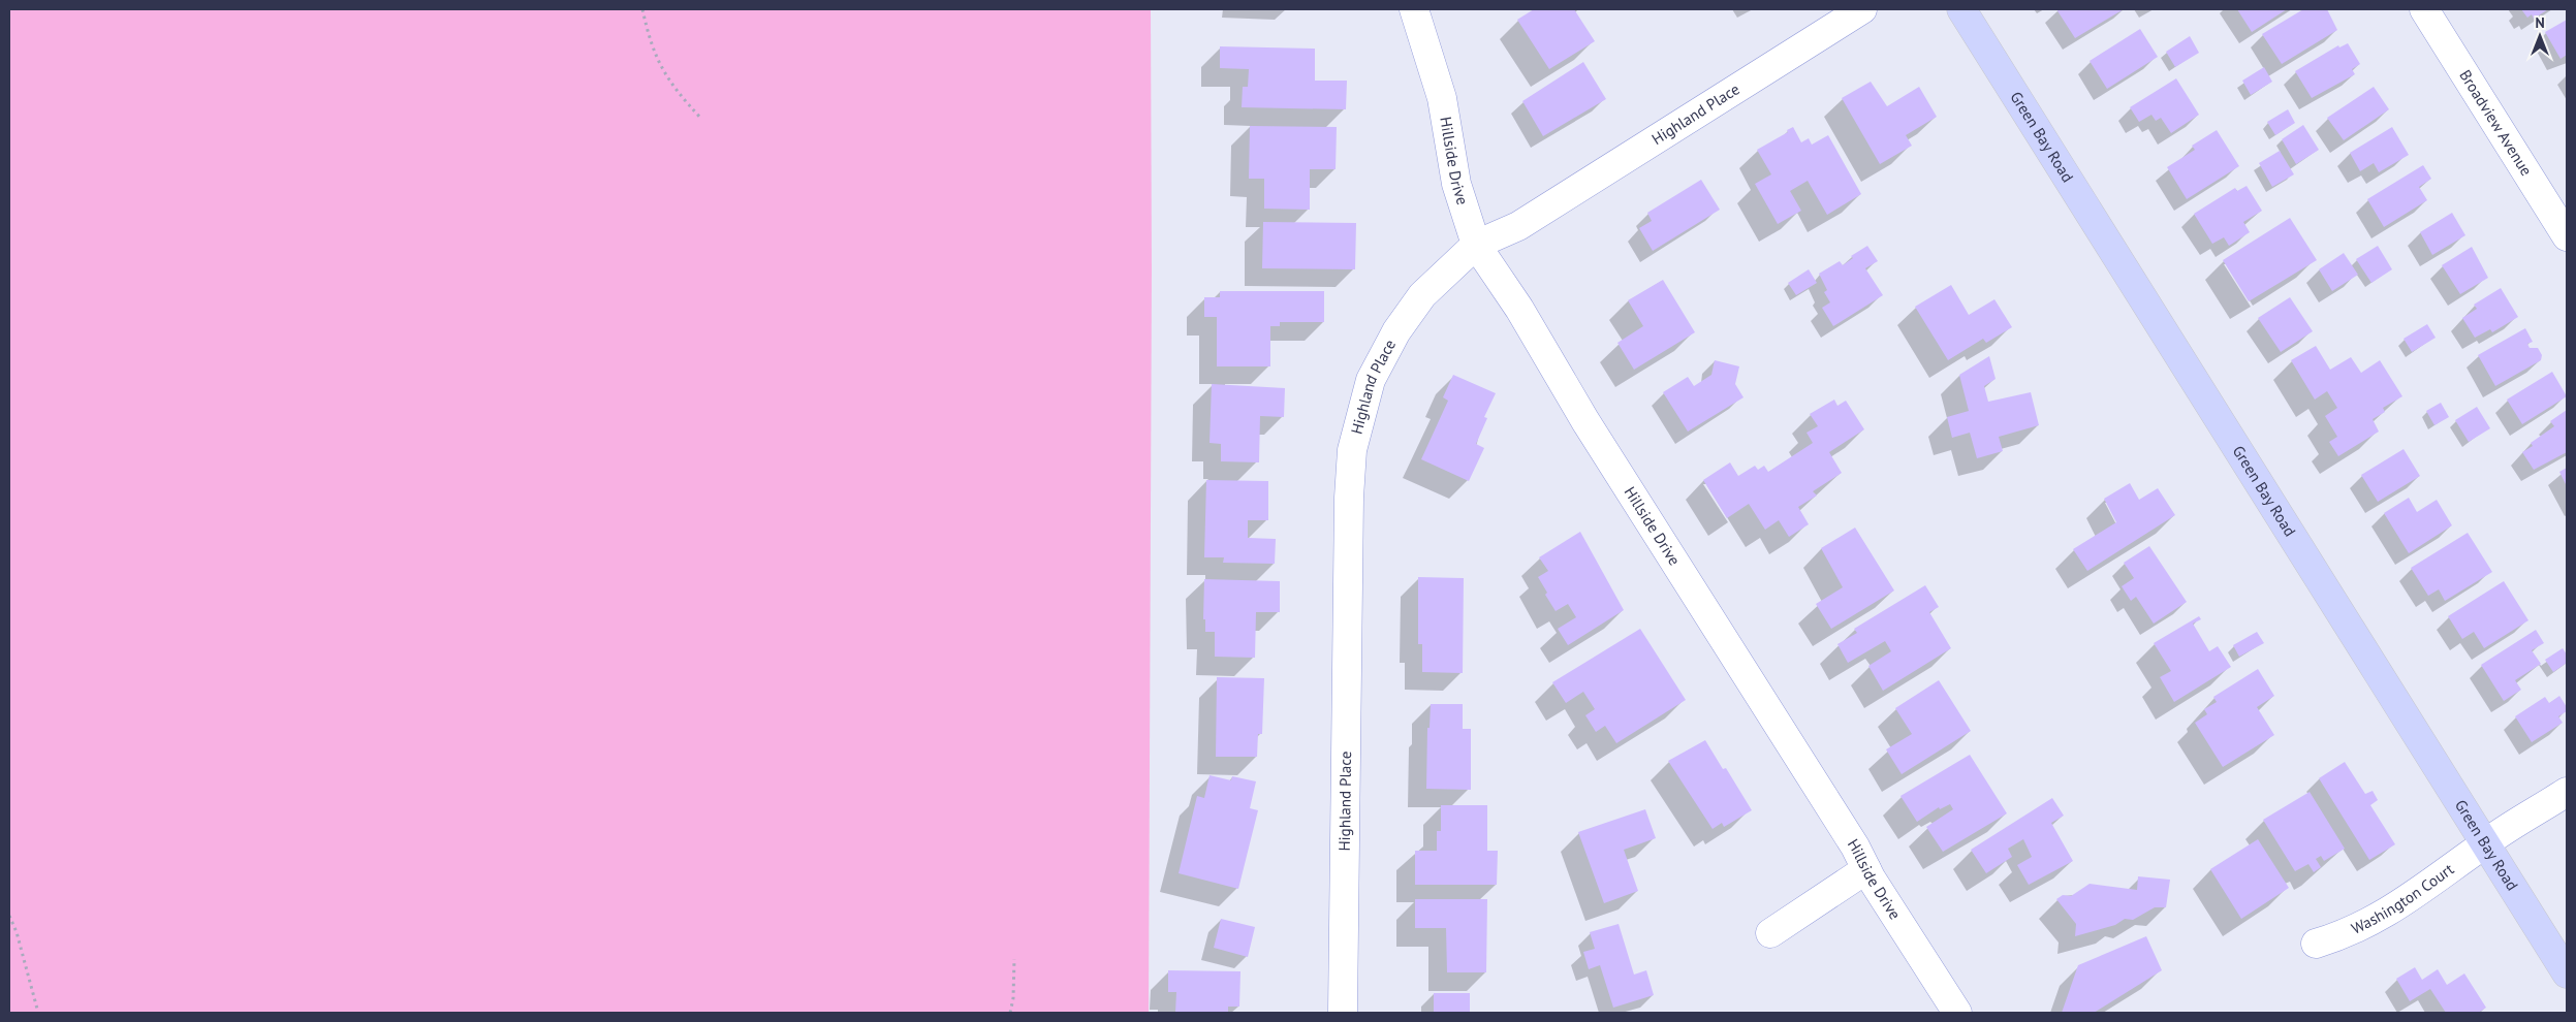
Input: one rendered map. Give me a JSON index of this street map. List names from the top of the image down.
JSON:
{
  "streets": {
    "main road": ["Green Bay Road"],
    "street": [
      "Highland Place",
      "Broadview Avenue",
      "Hillside Drive",
      "Washington Court"
    ]
  },
  "crossings": [
    ["Highland Place", "Hillside Drive"],
    ["Green Bay Road", "Washington Court"]
  ],
  "north": "top"
}
